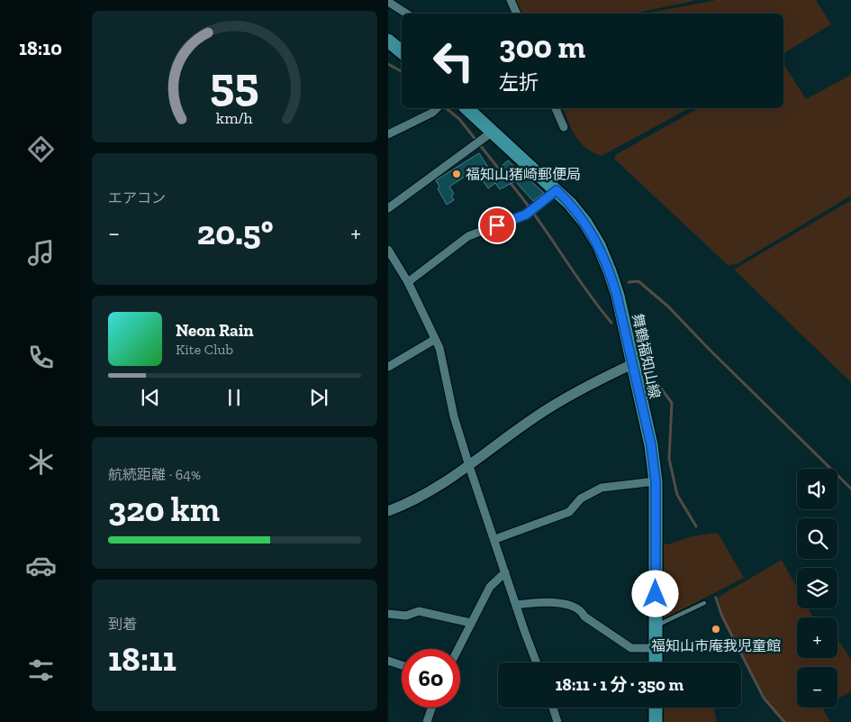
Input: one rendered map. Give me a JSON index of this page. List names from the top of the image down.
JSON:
{
  "streets": {
    "main road": ["舞鶴福知山線"]
  },
  "places": ["福知山猪崎郵便局", "福知山市庵我児童館"],
  "page": {
    "tabs": "18:10",
    "turn": ["300 m", "左折"],
    "tile": [
      "エアコン",
      ["航続距離 · 64%", "320 km"],
      ["到着", "18:11"]
    ],
    "heat": ["−", "20.5°", "+"],
    "song": ["Neon Rain", "Kite Club"],
    "map_buttons": ["+", "−"],
    "limit": "60",
    "trip": "18:11 · 1 分 · 350 m",
    "gauge": ["55", "km/h"]
  }
}
